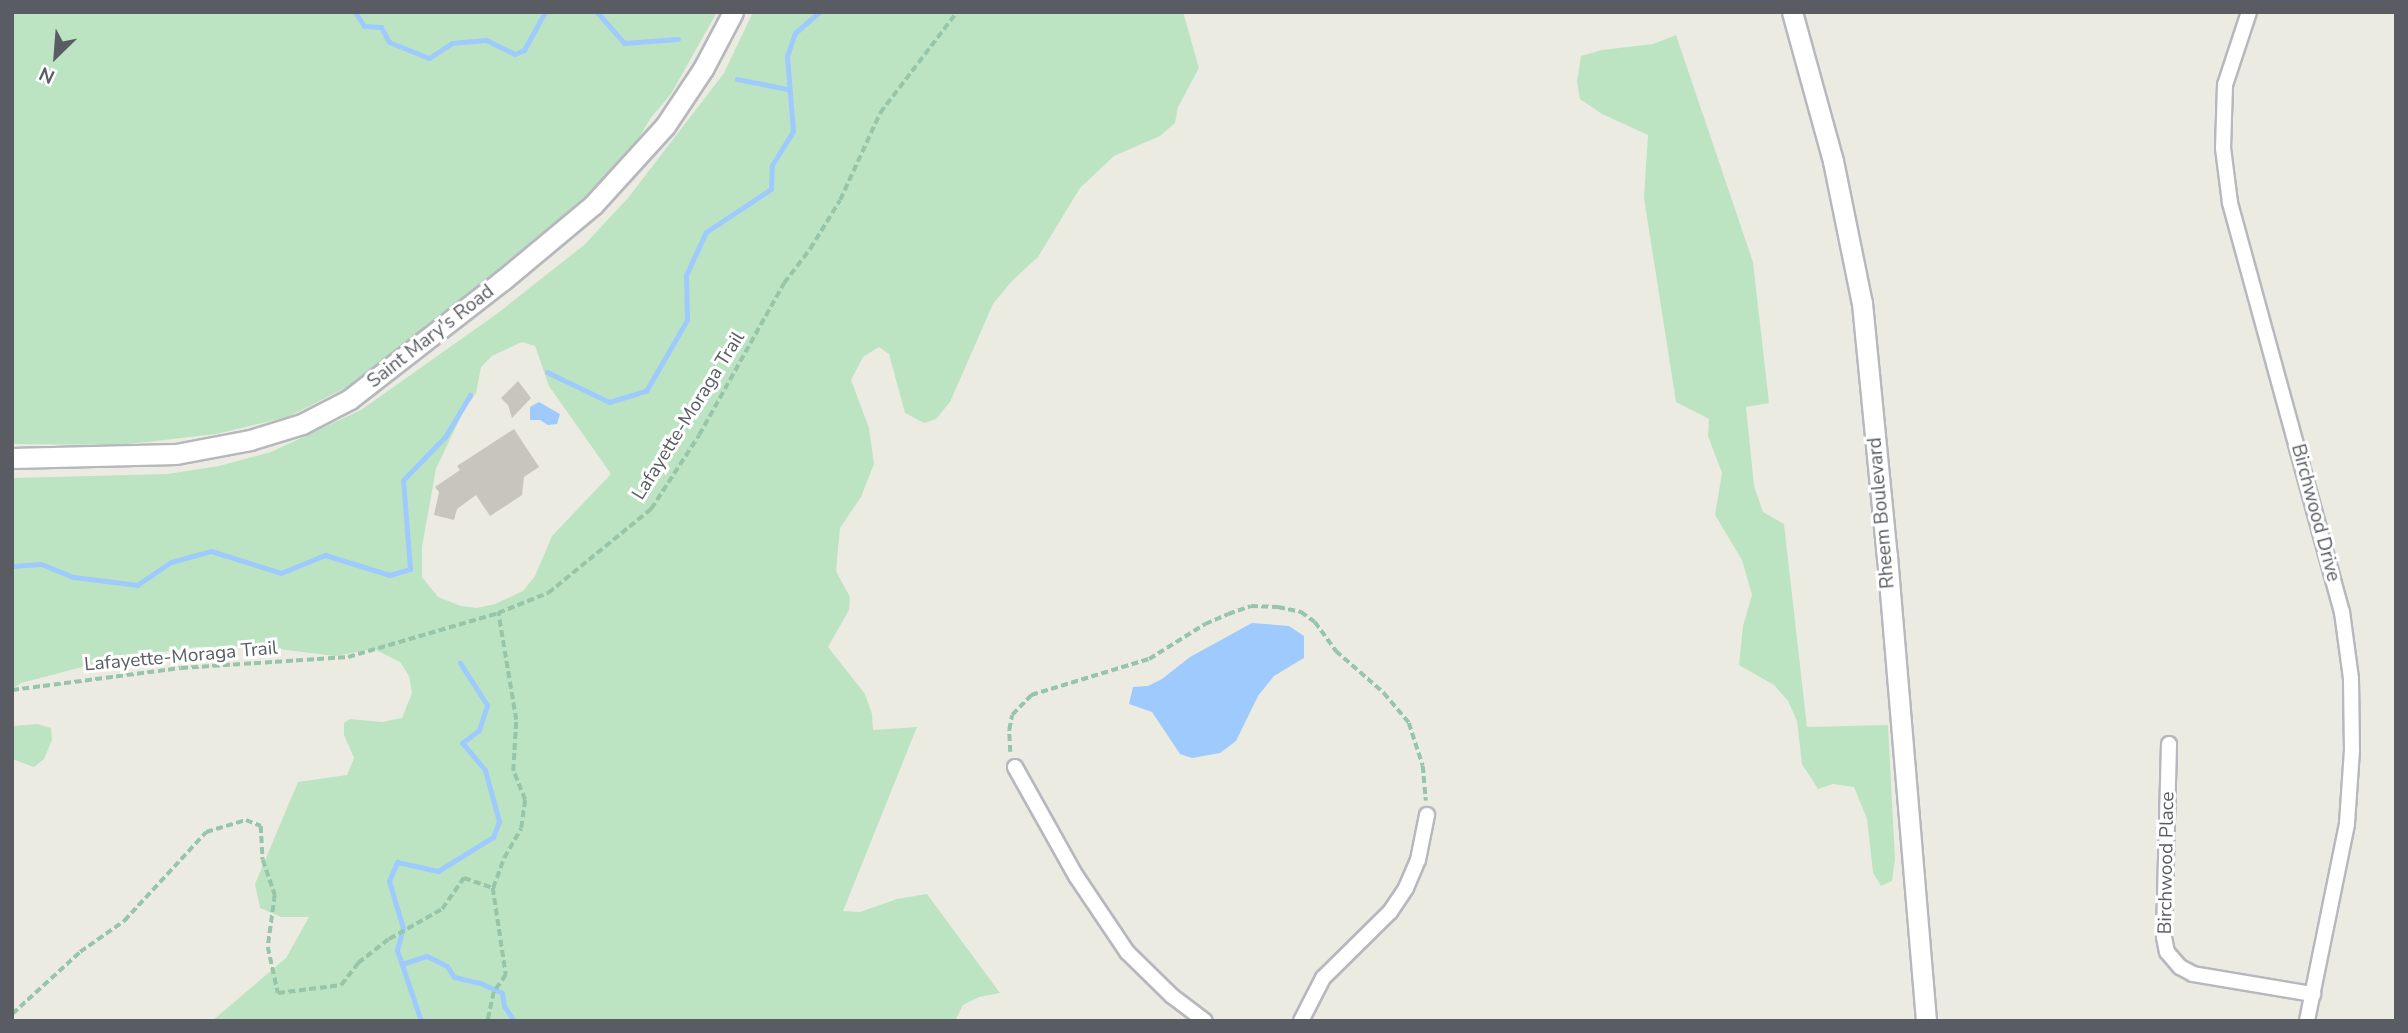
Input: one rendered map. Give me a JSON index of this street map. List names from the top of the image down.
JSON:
{
  "streets": {
    "street": [
      "Saint Mary's Road",
      "Rheem Boulevard",
      "Birchwood Drive",
      "Birchwood Place"
    ],
    "path": ["Lafayette-Moraga Trail"]
  },
  "crossings": [
    ["Birchwood Drive", "Birchwood Place"]
  ],
  "north": "bottom left"
}
